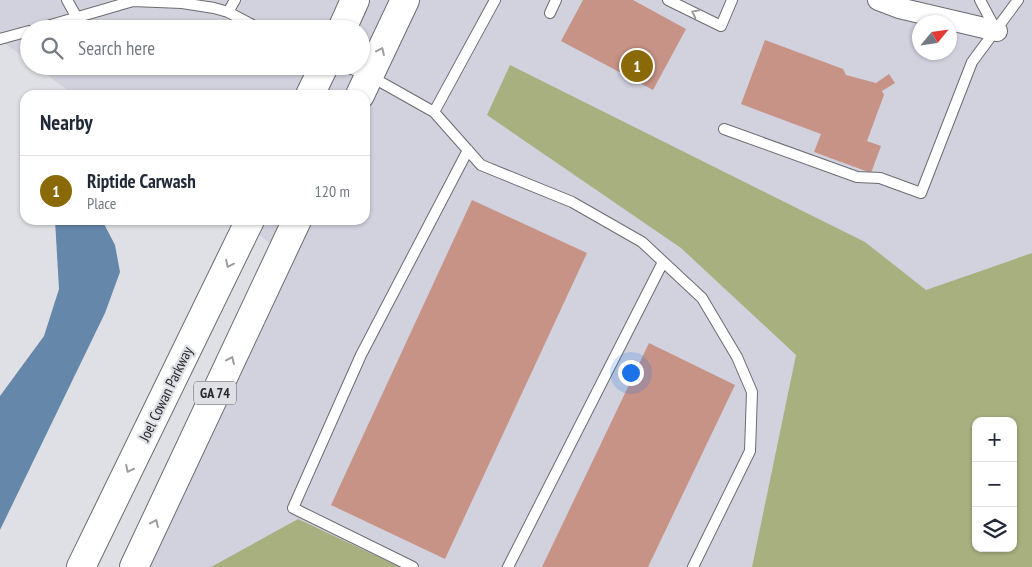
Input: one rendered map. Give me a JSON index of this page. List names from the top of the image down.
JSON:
{
  "streets": {
    "main road": ["GA 74", "Joel Cowan Parkway"]
  },
  "north": "top right",
  "page": {
    "search": "Search here",
    "pins": "1",
    "heading": "Nearby",
    "list": [
      {
        "mark": "1",
        "name": "Riptide Carwash",
        "note": "Place",
        "value": "120 m"
      }
    ],
    "map_buttons": ["+", "−"]
  }
}
